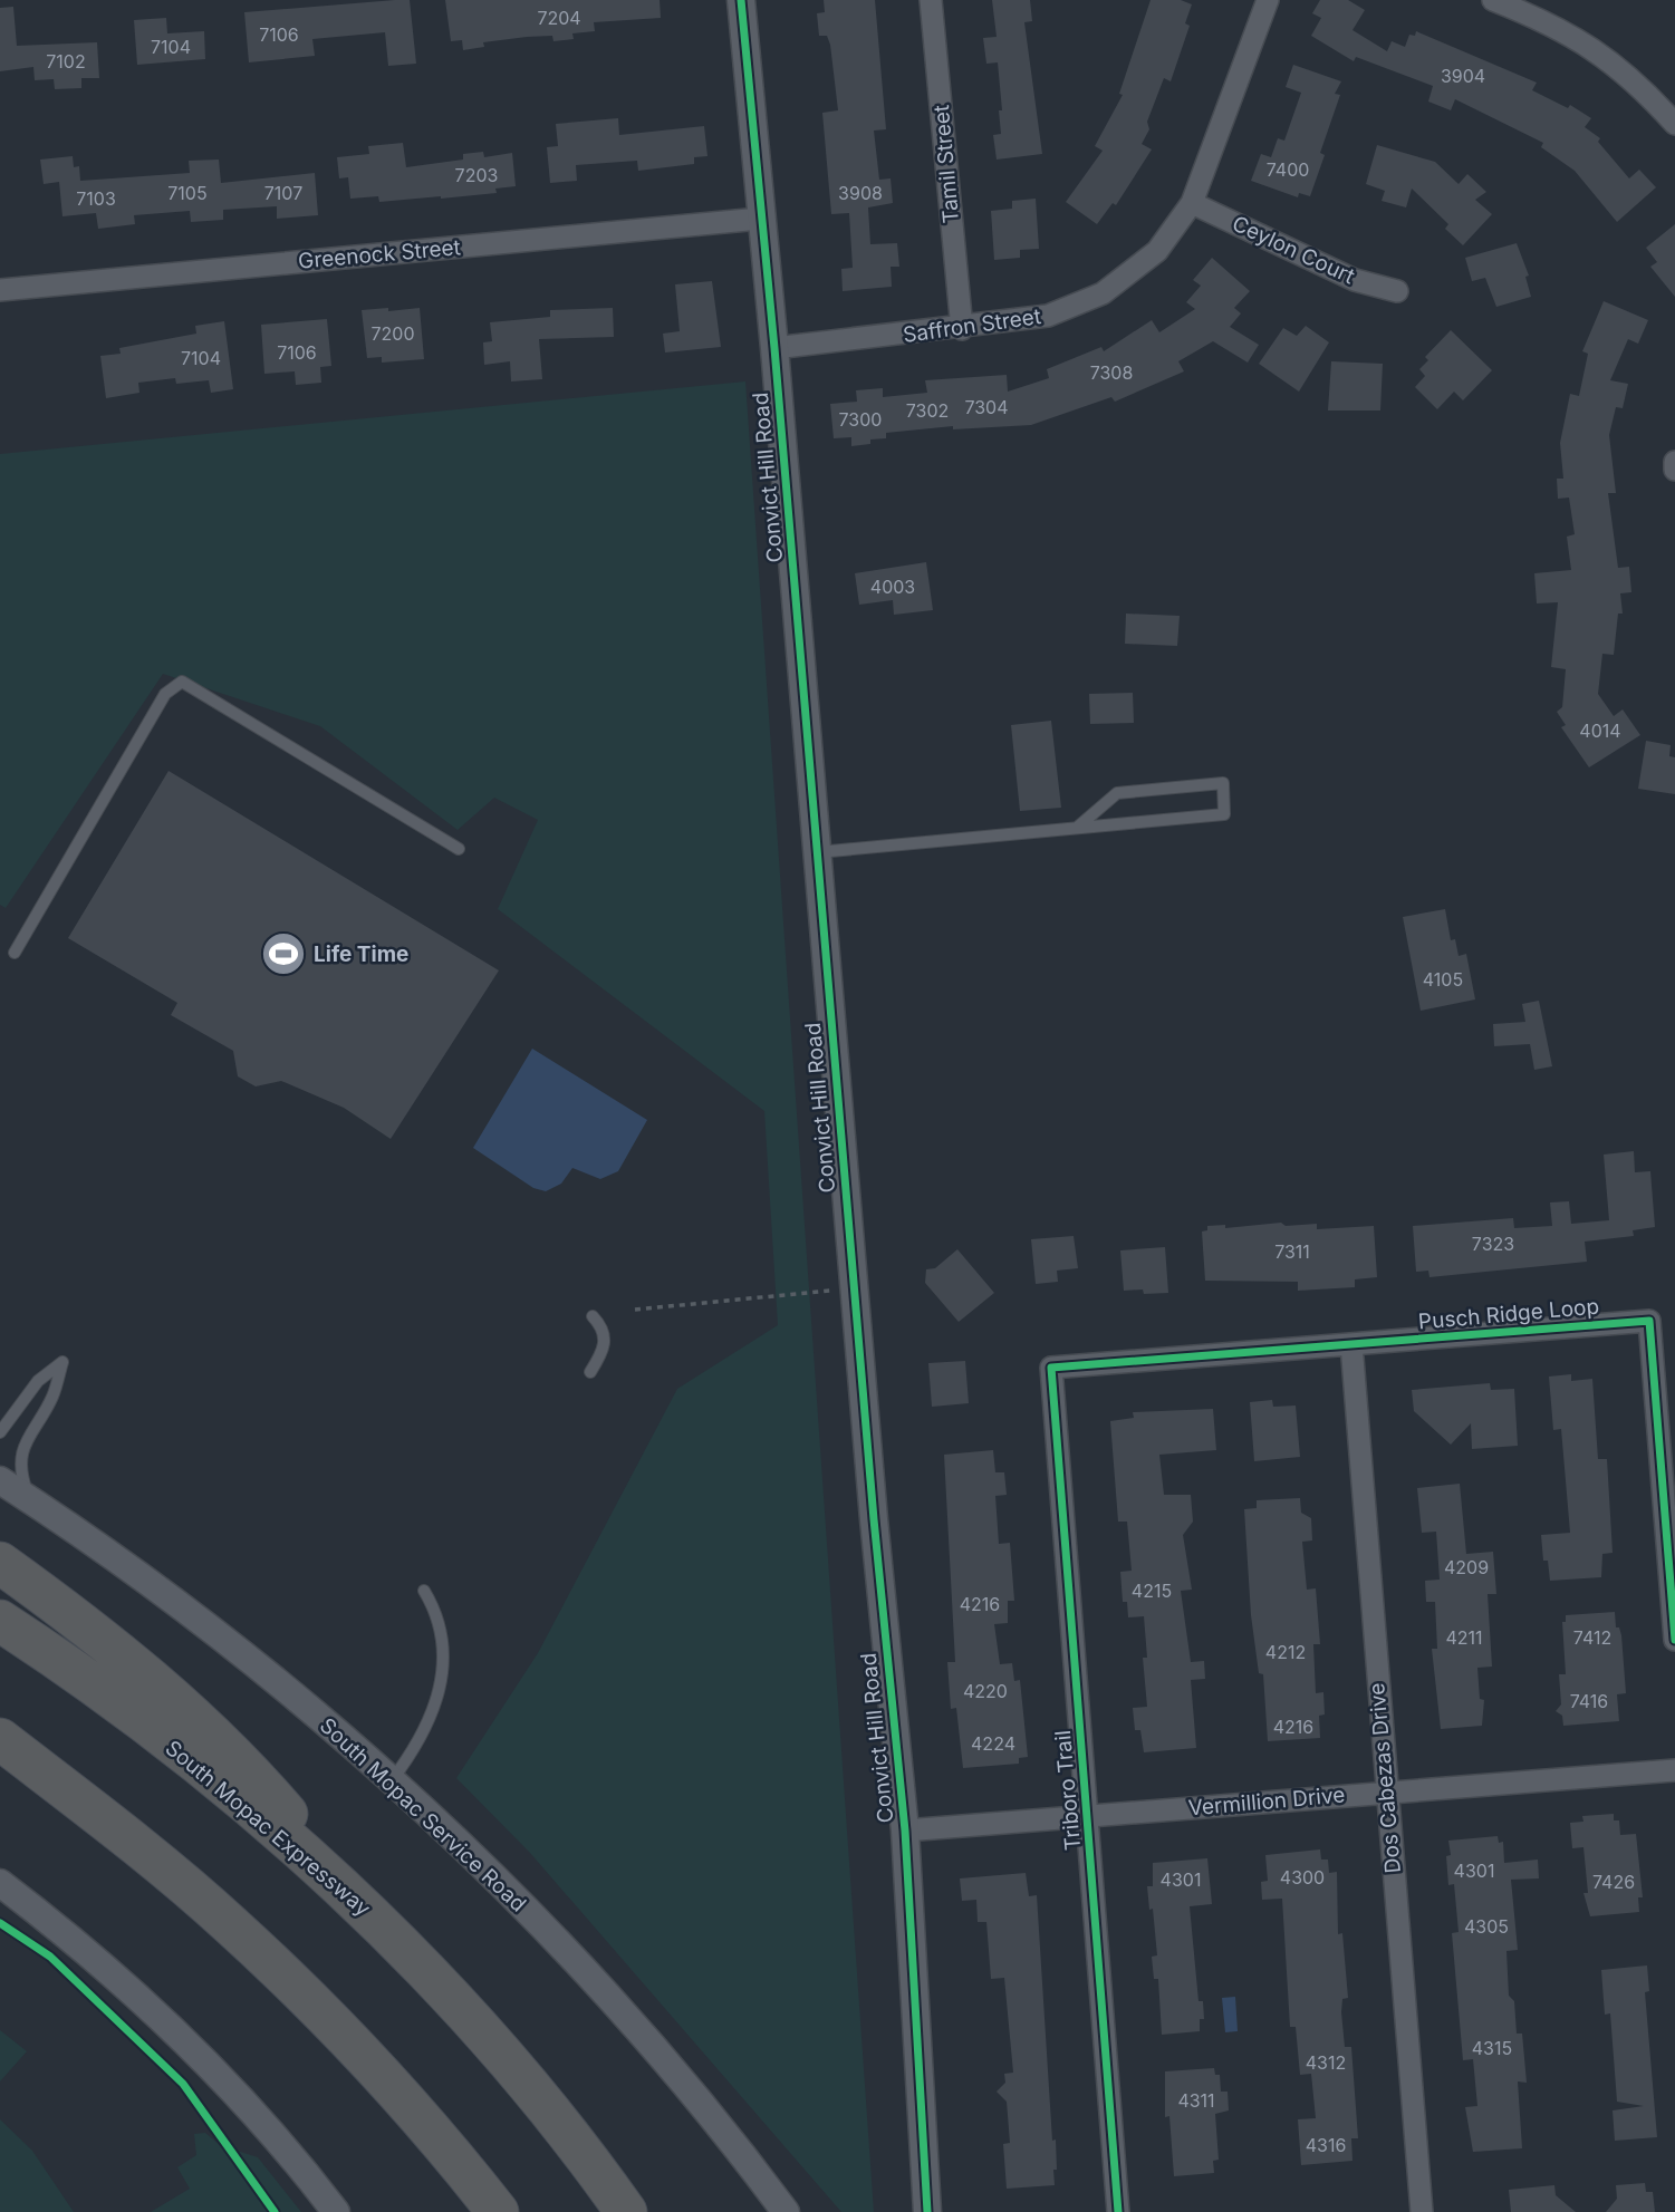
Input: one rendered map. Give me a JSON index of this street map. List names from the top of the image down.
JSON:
{
  "streets": {
    "highway": ["South Mopac Expressway"],
    "street": [
      "Tamil Street",
      "Ceylon Court",
      "Greenock Street",
      "Saffron Street",
      "Convict Hill Road",
      "Pusch Ridge Loop",
      "Dos Cabezas Drive",
      "Triboro Trail",
      "Vermillion Drive",
      "South Mopac Service Road"
    ]
  },
  "crossings": [
    ["Tamil Street", "Saffron Street"],
    ["Ceylon Court", "Saffron Street"],
    ["Greenock Street", "Convict Hill Road"],
    ["Saffron Street", "Convict Hill Road"],
    ["Convict Hill Road", "Vermillion Drive"],
    ["Pusch Ridge Loop", "Dos Cabezas Drive"],
    ["Pusch Ridge Loop", "Triboro Trail"],
    ["Dos Cabezas Drive", "Vermillion Drive"],
    ["Triboro Trail", "Vermillion Drive"]
  ],
  "places": {
    "sports": ["Life Time"]
  },
  "house_numbers": [
    "7204",
    "7106",
    "7104",
    "7102",
    "3904",
    "7400",
    "7203",
    "7105",
    "7107",
    "3908",
    "7103",
    "7200",
    "7106",
    "7104",
    "7308",
    "7304",
    "7302",
    "7300",
    "4003",
    "4014",
    "4105",
    "7323",
    "7311",
    "4209",
    "4215",
    "4216",
    "4211",
    "7412",
    "4212",
    "4220",
    "7416",
    "4216",
    "4224",
    "4301",
    "4300",
    "4301",
    "7426",
    "4305",
    "4315",
    "4312",
    "4311",
    "4316"
  ]
}
